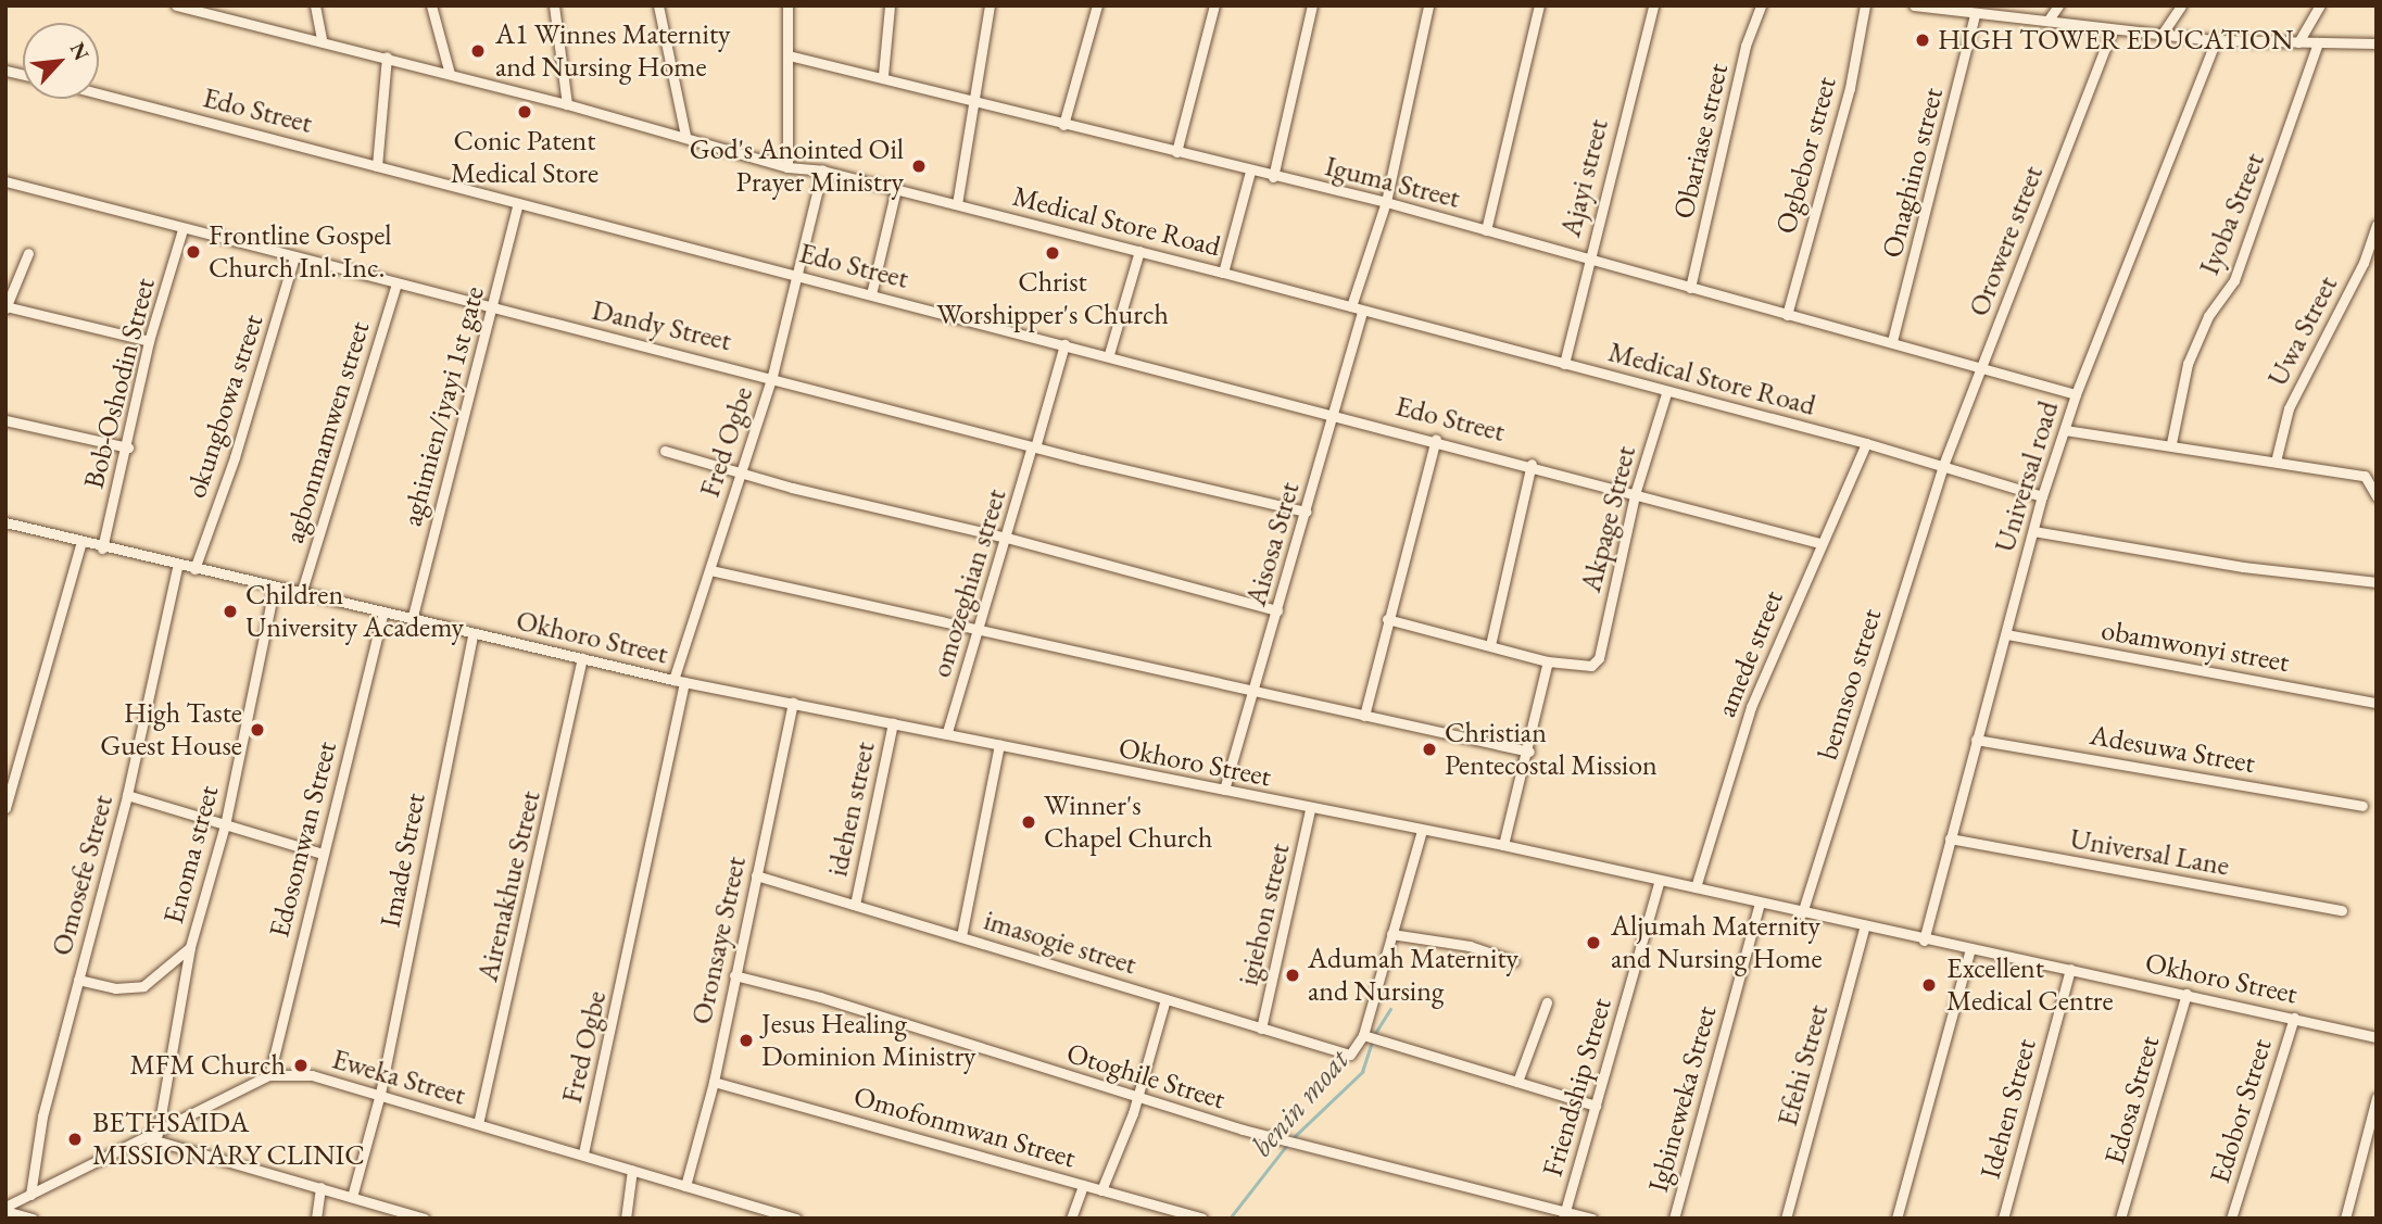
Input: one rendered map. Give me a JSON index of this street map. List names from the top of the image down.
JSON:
{
  "streets": {
    "street": [
      "Edo Street",
      "Obariase street",
      "Ogbebor street",
      "Onaghino street",
      "Ajayi street",
      "Iguma Street",
      "Iyoba Street",
      "Medical Store Road",
      "Orowere street",
      "Dandy Street",
      "Uwa Street",
      "Bob-Oshodin Street",
      "okungbowa street",
      "aghimien/iyayi 1st gate",
      "agbonmamwen street",
      "Fred Ogbe",
      "Universal road",
      "Akpage Street",
      "Aisosa Stret",
      "omozeghian street",
      "Okhoro Street",
      "obamwonyi street",
      "amede street",
      "bennsoo street",
      "Adesuwa Street",
      "idehen street",
      "Edosomwan Street",
      "Universal Lane",
      "Enoma street",
      "Imade Street",
      "Omosefe Street",
      "Airenakhue Street",
      "igiehon street",
      "Oronsaye Street",
      "imasogie street",
      "Efehi Street",
      "Otoghile Street",
      "Eweka Street",
      "Friendship Street",
      "Igbineweka Street",
      "Edosa Street",
      "Idehen Street",
      "Edobor Street",
      "Omofonmwan Street"
    ]
  },
  "crossings": [
    ["Edo Street", "aghimien/iyayi 1st gate"],
    ["Edo Street", "Fred Ogbe"],
    ["Edo Street", "Akpage Street"],
    ["Edo Street", "Aisosa Stret"],
    ["Edo Street", "omozeghian street"],
    ["Edo Street", "amede street"],
    ["Obariase street", "Iguma Street"],
    ["Ogbebor street", "Iguma Street"],
    ["Onaghino street", "Iguma Street"],
    ["Ajayi street", "Iguma Street"],
    ["Ajayi street", "Medical Store Road"],
    ["Iguma Street", "Orowere street"],
    ["Iguma Street", "Universal road"],
    ["Iguma Street", "Aisosa Stret"],
    ["Medical Store Road", "Orowere street"],
    ["Medical Store Road", "Fred Ogbe"],
    ["Medical Store Road", "Universal road"],
    ["Medical Store Road", "Akpage Street"],
    ["Medical Store Road", "Aisosa Stret"],
    ["Medical Store Road", "amede street"],
    ["Medical Store Road", "bennsoo street"],
    ["Orowere street", "bennsoo street"],
    ["Dandy Street", "Bob-Oshodin Street"],
    ["Dandy Street", "okungbowa street"],
    ["Dandy Street", "aghimien/iyayi 1st gate"],
    ["Dandy Street", "agbonmamwen street"],
    ["Dandy Street", "Fred Ogbe"],
    ["Dandy Street", "Aisosa Stret"],
    ["Dandy Street", "omozeghian street"],
    ["Bob-Oshodin Street", "Okhoro Street"],
    ["okungbowa street", "Okhoro Street"],
    ["aghimien/iyayi 1st gate", "Okhoro Street"],
    ["agbonmamwen street", "Okhoro Street"],
    ["Fred Ogbe", "Okhoro Street"],
    ["Fred Ogbe", "Eweka Street"],
    ["Universal road", "Okhoro Street"],
    ["Universal road", "obamwonyi street"],
    ["Universal road", "Adesuwa Street"],
    ["Universal road", "Universal Lane"],
    ["Aisosa Stret", "Okhoro Street"],
    ["omozeghian street", "Okhoro Street"],
    ["Okhoro Street", "amede street"],
    ["Okhoro Street", "bennsoo street"],
    ["Okhoro Street", "idehen street"],
    ["Okhoro Street", "Edosomwan Street"],
    ["Okhoro Street", "Enoma street"],
    ["Okhoro Street", "Imade Street"],
    ["Okhoro Street", "Omosefe Street"],
    ["Okhoro Street", "Airenakhue Street"],
    ["Okhoro Street", "igiehon street"],
    ["Okhoro Street", "Oronsaye Street"],
    ["Okhoro Street", "Efehi Street"],
    ["Okhoro Street", "Friendship Street"],
    ["Okhoro Street", "Igbineweka Street"],
    ["Okhoro Street", "Edosa Street"],
    ["Okhoro Street", "Idehen Street"],
    ["Okhoro Street", "Edobor Street"],
    ["idehen street", "imasogie street"],
    ["Edosomwan Street", "Eweka Street"],
    ["Enoma street", "Eweka Street"],
    ["Imade Street", "Eweka Street"],
    ["Omosefe Street", "Eweka Street"],
    ["Airenakhue Street", "Eweka Street"],
    ["igiehon street", "imasogie street"],
    ["Oronsaye Street", "imasogie street"],
    ["Oronsaye Street", "Otoghile Street"],
    ["Oronsaye Street", "Eweka Street"],
    ["Oronsaye Street", "Omofonmwan Street"],
    ["Otoghile Street", "Friendship Street"]
  ],
  "water": ["benin moat"],
  "places": [
    "HIGH TOWER EDUCATION",
    "A1 Winnes Maternity and Nursing Home",
    "Conic Patent Medical Store",
    "God's Anointed Oil Prayer Ministry",
    "Frontline Gospel Church Inl. Inc.",
    "Christ Worshipper's Church",
    "Children University Academy",
    "High Taste Guest House",
    "Christian Pentecostal Mission",
    "Winner's Chapel Church",
    "Aljumah Maternity and Nursing Home",
    "Adumah Maternity and Nursing",
    "Excellent Medical Centre",
    "Jesus Healing Dominion Ministry",
    "MFM Church",
    "BETHSAIDA MISSIONARY CLINIC"
  ],
  "north": "top right"
}
